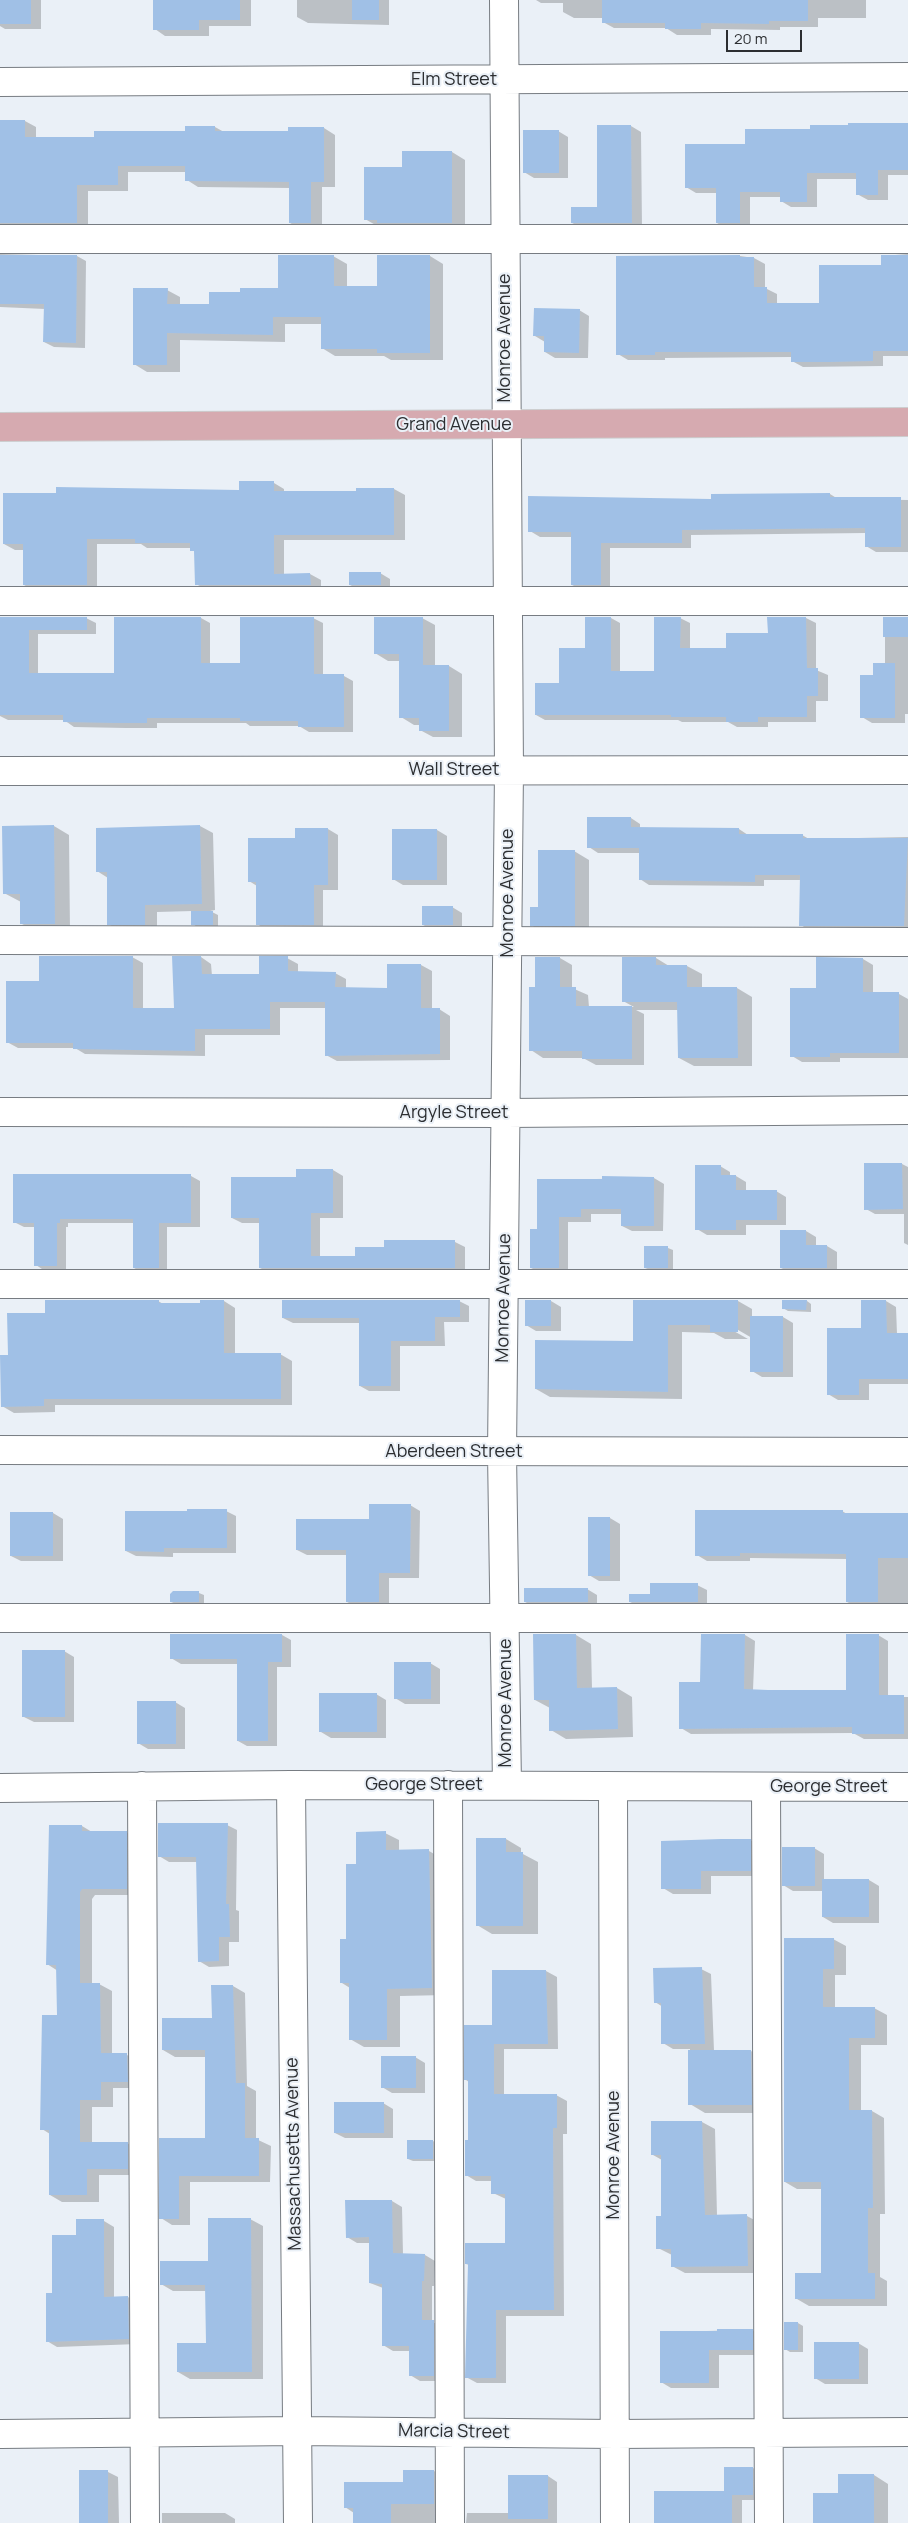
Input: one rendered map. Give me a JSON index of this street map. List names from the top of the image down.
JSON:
{
  "streets": {
    "main road": ["Grand Avenue"],
    "street": [
      "Elm Street",
      "Monroe Avenue",
      "Wall Street",
      "Argyle Street",
      "Aberdeen Street",
      "George Street",
      "Massachusetts Avenue",
      "Marcia Street"
    ]
  },
  "crossings": [
    ["Elm Street", "Monroe Avenue"],
    ["Monroe Avenue", "Grand Avenue"],
    ["Monroe Avenue", "Wall Street"],
    ["Monroe Avenue", "Argyle Street"],
    ["Monroe Avenue", "Aberdeen Street"],
    ["Monroe Avenue", "George Street"],
    ["Monroe Avenue", "Marcia Street"],
    ["George Street", "Massachusetts Avenue"],
    ["Massachusetts Avenue", "Marcia Street"]
  ],
  "scale_bar": "20 m"
}
